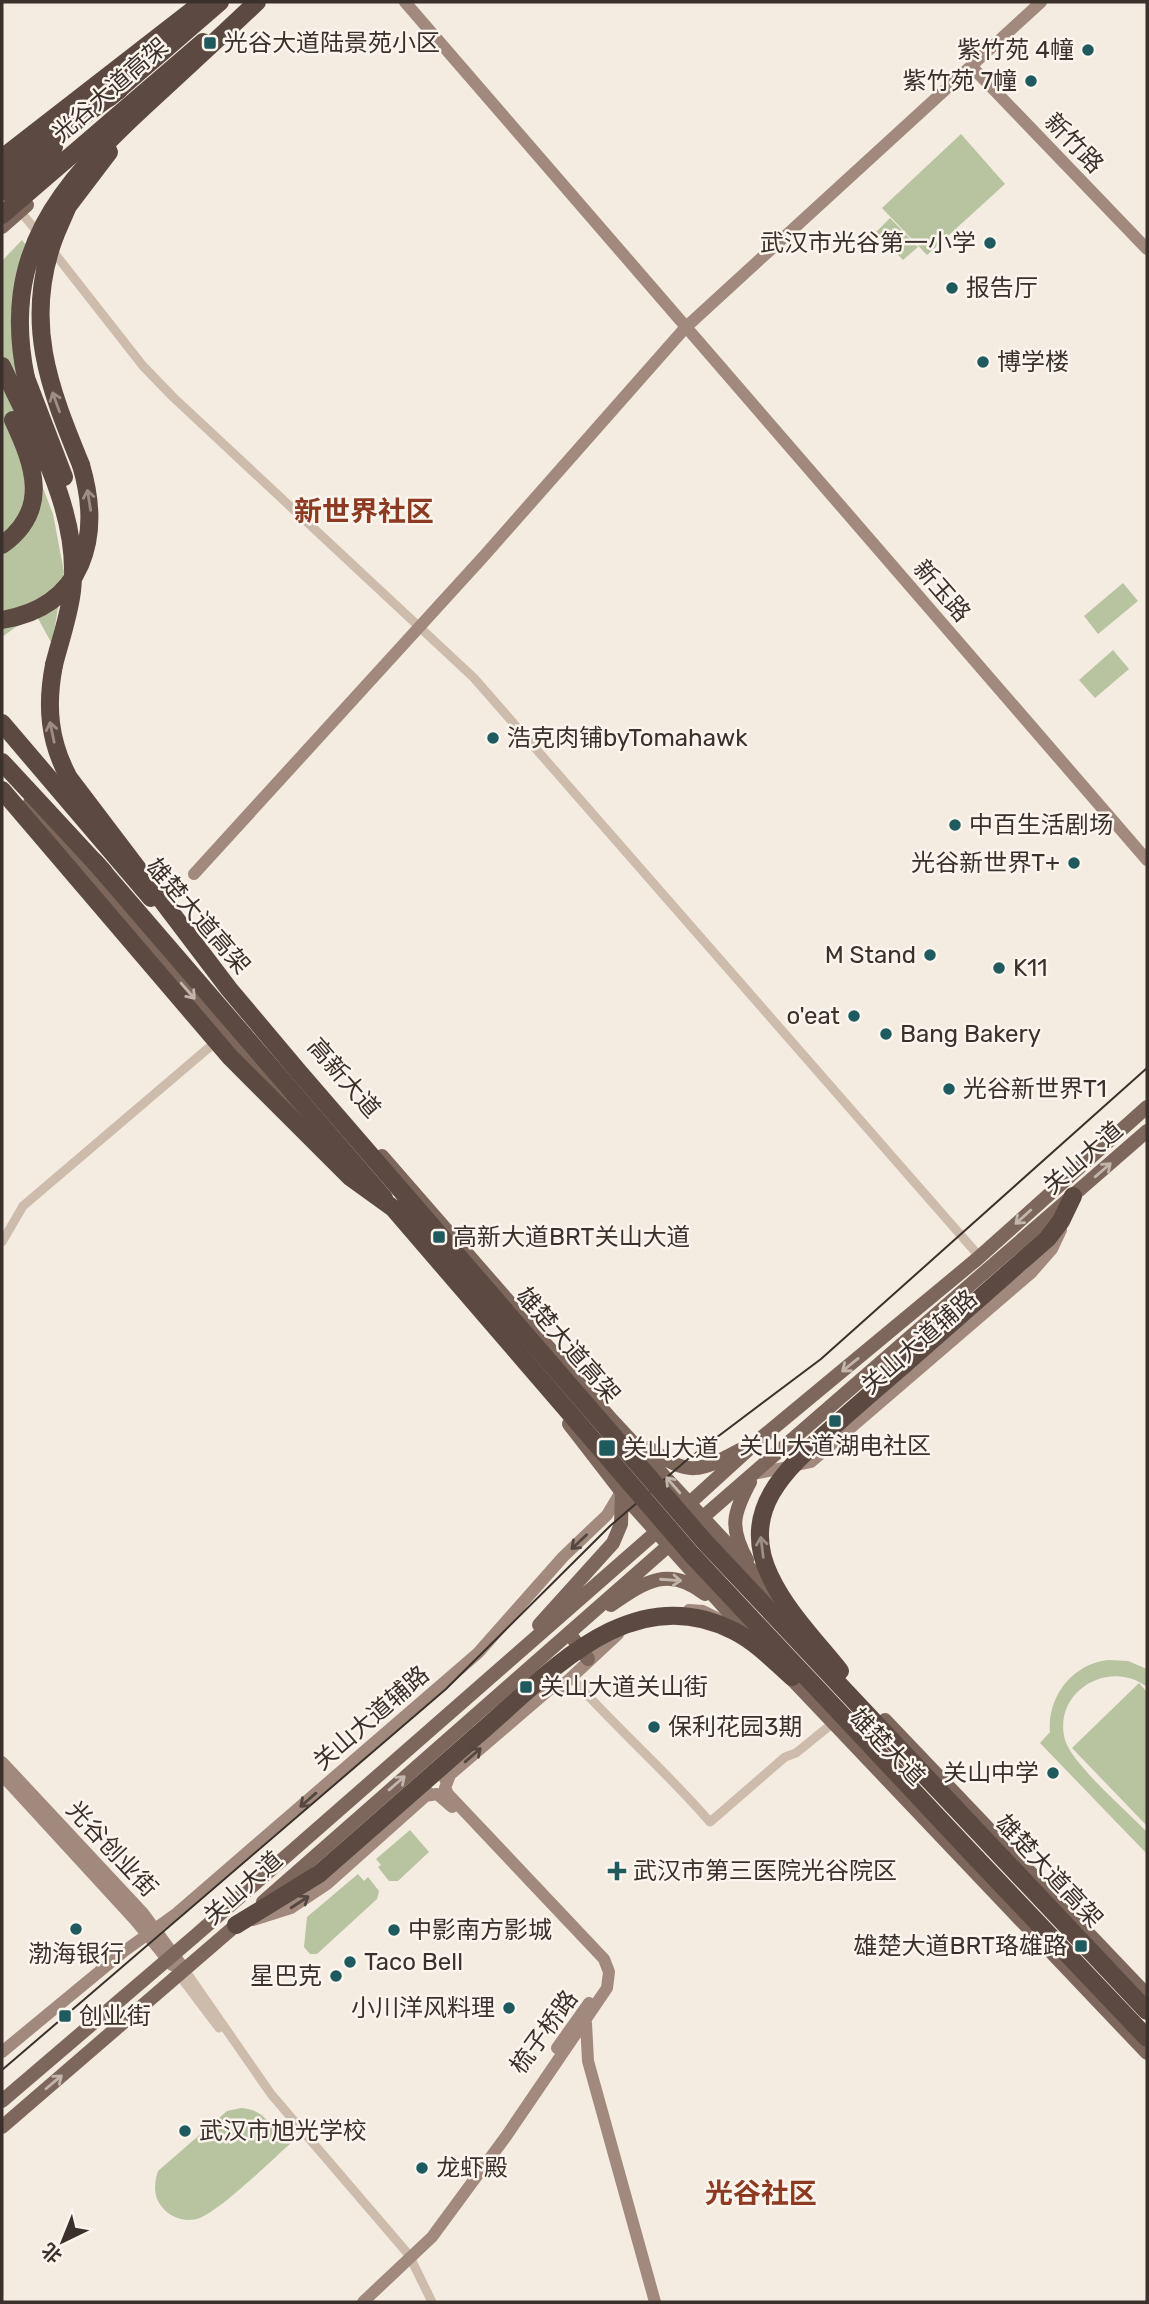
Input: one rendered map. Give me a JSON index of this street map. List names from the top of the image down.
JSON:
{
  "streets": {
    "highway": ["光谷大道高架", "雄楚大道高架"],
    "main road": ["高新大道", "关山大道", "雄楚大道"],
    "street": [
      "新竹路",
      "新玉路",
      "关山大道辅路",
      "光谷创业街",
      "梳子桥路"
    ]
  },
  "crossings": [
    ["雄楚大道高架", "雄楚大道"],
    ["高新大道", "雄楚大道"],
    ["关山大道", "关山大道辅路"],
    ["关山大道", "雄楚大道"],
    ["关山大道", "光谷创业街"],
    ["关山大道辅路", "雄楚大道"],
    ["关山大道辅路", "光谷创业街"]
  ],
  "districts": ["新世界社区", "光谷社区"],
  "places": {
    "transit": [
      "光谷大道陆景苑小区",
      "高新大道BRT关山大道",
      "关山大道湖电社区",
      "关山大道",
      "关山大道关山街",
      "雄楚大道BRT珞雄路",
      "创业街"
    ],
    "other": [
      "紫竹苑 4幢",
      "紫竹苑 7幢",
      "武汉市光谷第一小学",
      "报告厅",
      "博学楼",
      "浩克肉铺byTomahawk",
      "中百生活剧场",
      "光谷新世界T+",
      "M Stand",
      "K11",
      "o'eat",
      "Bang Bakery",
      "光谷新世界T1",
      "保利花园3期",
      "关山中学",
      "渤海银行",
      "中影南方影城",
      "Taco Bell",
      "星巴克",
      "小川洋风料理",
      "武汉市旭光学校",
      "龙虾殿"
    ],
    "health": ["武汉市第三医院光谷院区"]
  },
  "north": "bottom left"
}
